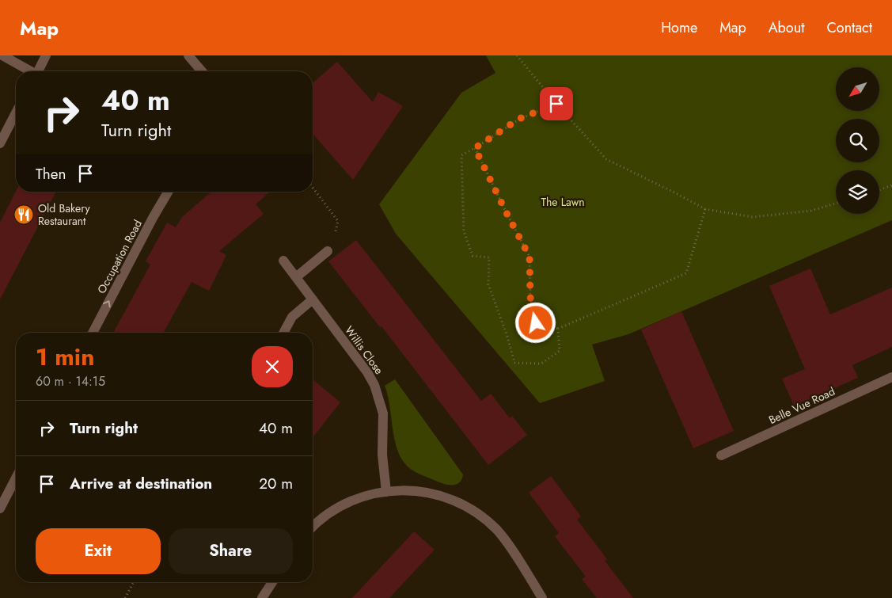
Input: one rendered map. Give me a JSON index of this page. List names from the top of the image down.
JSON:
{
  "streets": {
    "street": ["Occupation Road", "Willis Close", "Belle Vue Road"]
  },
  "one_way": ["Occupation Road"],
  "parks": ["The Lawn"],
  "places": {
    "restaurant": ["Old Bakery Restaurant"]
  },
  "north": "bottom left",
  "page": {
    "header": "Map",
    "nav": [
      "Home",
      "Map",
      "About",
      "Contact"
    ],
    "turn": ["40 m", "Turn right"],
    "then": "Then",
    "heading": ["1 min", "60 m · 14:15"],
    "list": [
      {
        "name": "Turn right",
        "value": "40 m"
      },
      {
        "name": "Arrive at destination",
        "value": "20 m"
      }
    ],
    "buttons": ["Exit", "Share"]
  }
}
